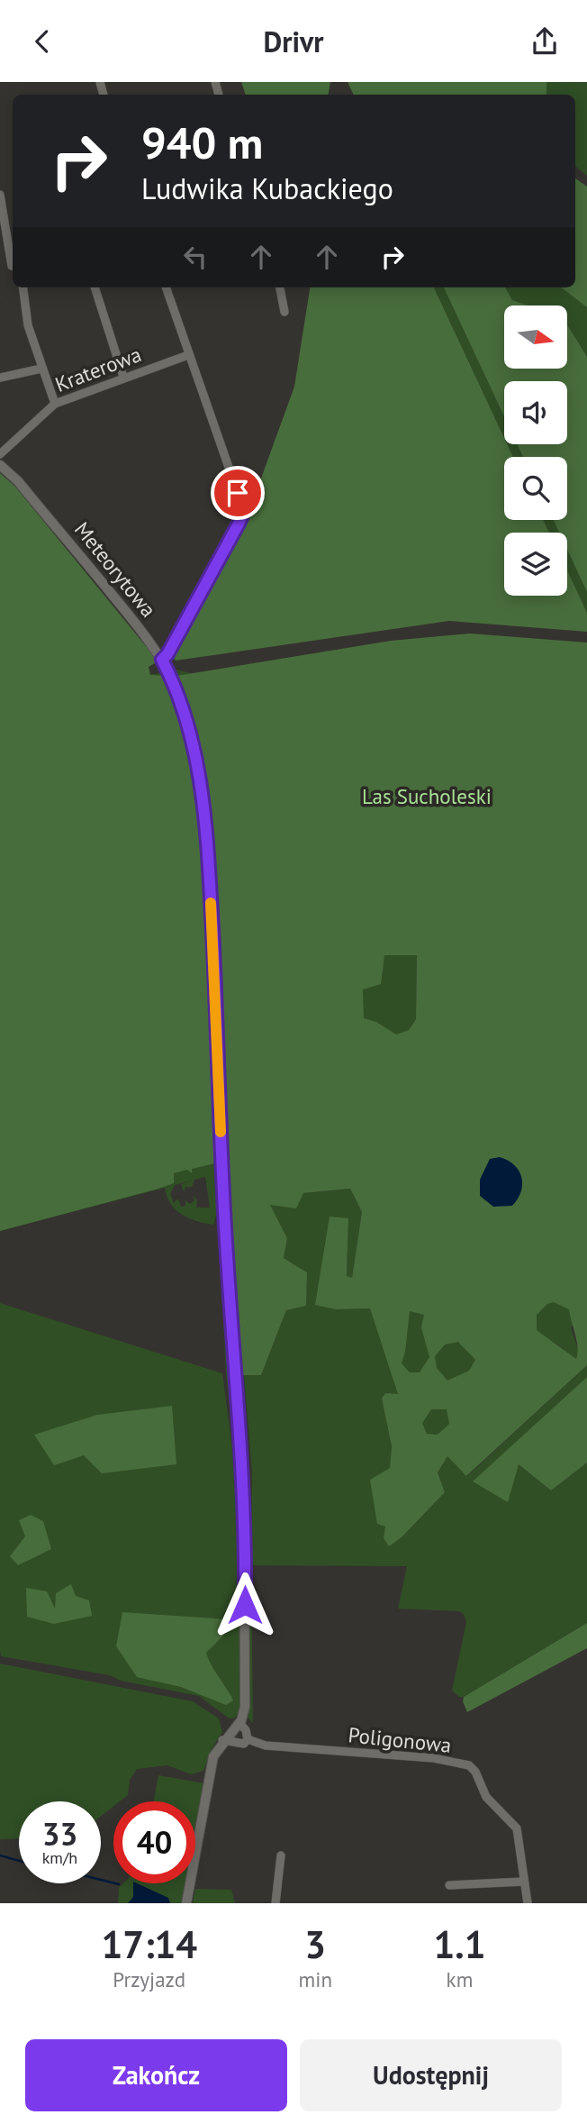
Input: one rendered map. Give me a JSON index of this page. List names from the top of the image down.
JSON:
{
  "streets": {
    "street": ["Kraterowa", "Meteorytowa", "Poligonowa"]
  },
  "parks": ["Las Sucholeski"],
  "north": "right",
  "page": {
    "header": "Drivr",
    "turn": ["940 m", "Ludwika Kubackiego"],
    "speed": "33 km/h",
    "limit": "40",
    "eta": [
      "17:14",
      "Przyjazd",
      "3",
      "min",
      "1.1",
      "km"
    ],
    "buttons": ["Zakończ", "Udostępnij"]
  }
}
